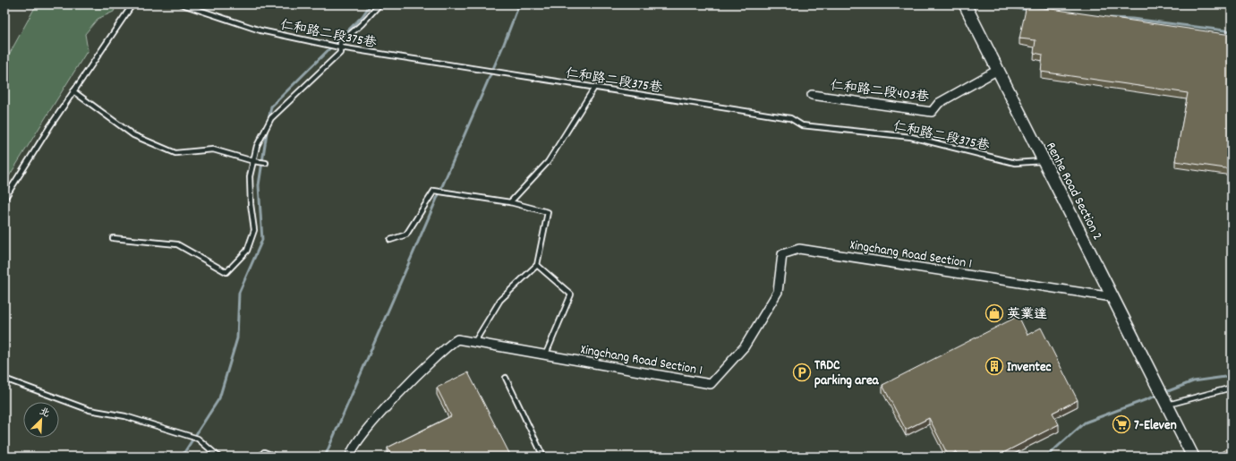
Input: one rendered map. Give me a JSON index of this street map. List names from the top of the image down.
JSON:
{
  "streets": {
    "main road": ["Renhe Road Section 2"],
    "street": ["仁和路二段403巷", "Xingchang Road Section 1"],
    "lane": ["仁和路二段375巷"]
  },
  "crossings": [
    ["仁和路二段375巷", "Renhe Road Section 2"],
    ["仁和路二段403巷", "Renhe Road Section 2"],
    ["Renhe Road Section 2", "Xingchang Road Section 1"]
  ],
  "places": {
    "shop": ["英業達"],
    "building": ["Inventec"],
    "parking": ["TRDC parking area"],
    "supermarket": ["7-Eleven"]
  },
  "north": "top right"
}
